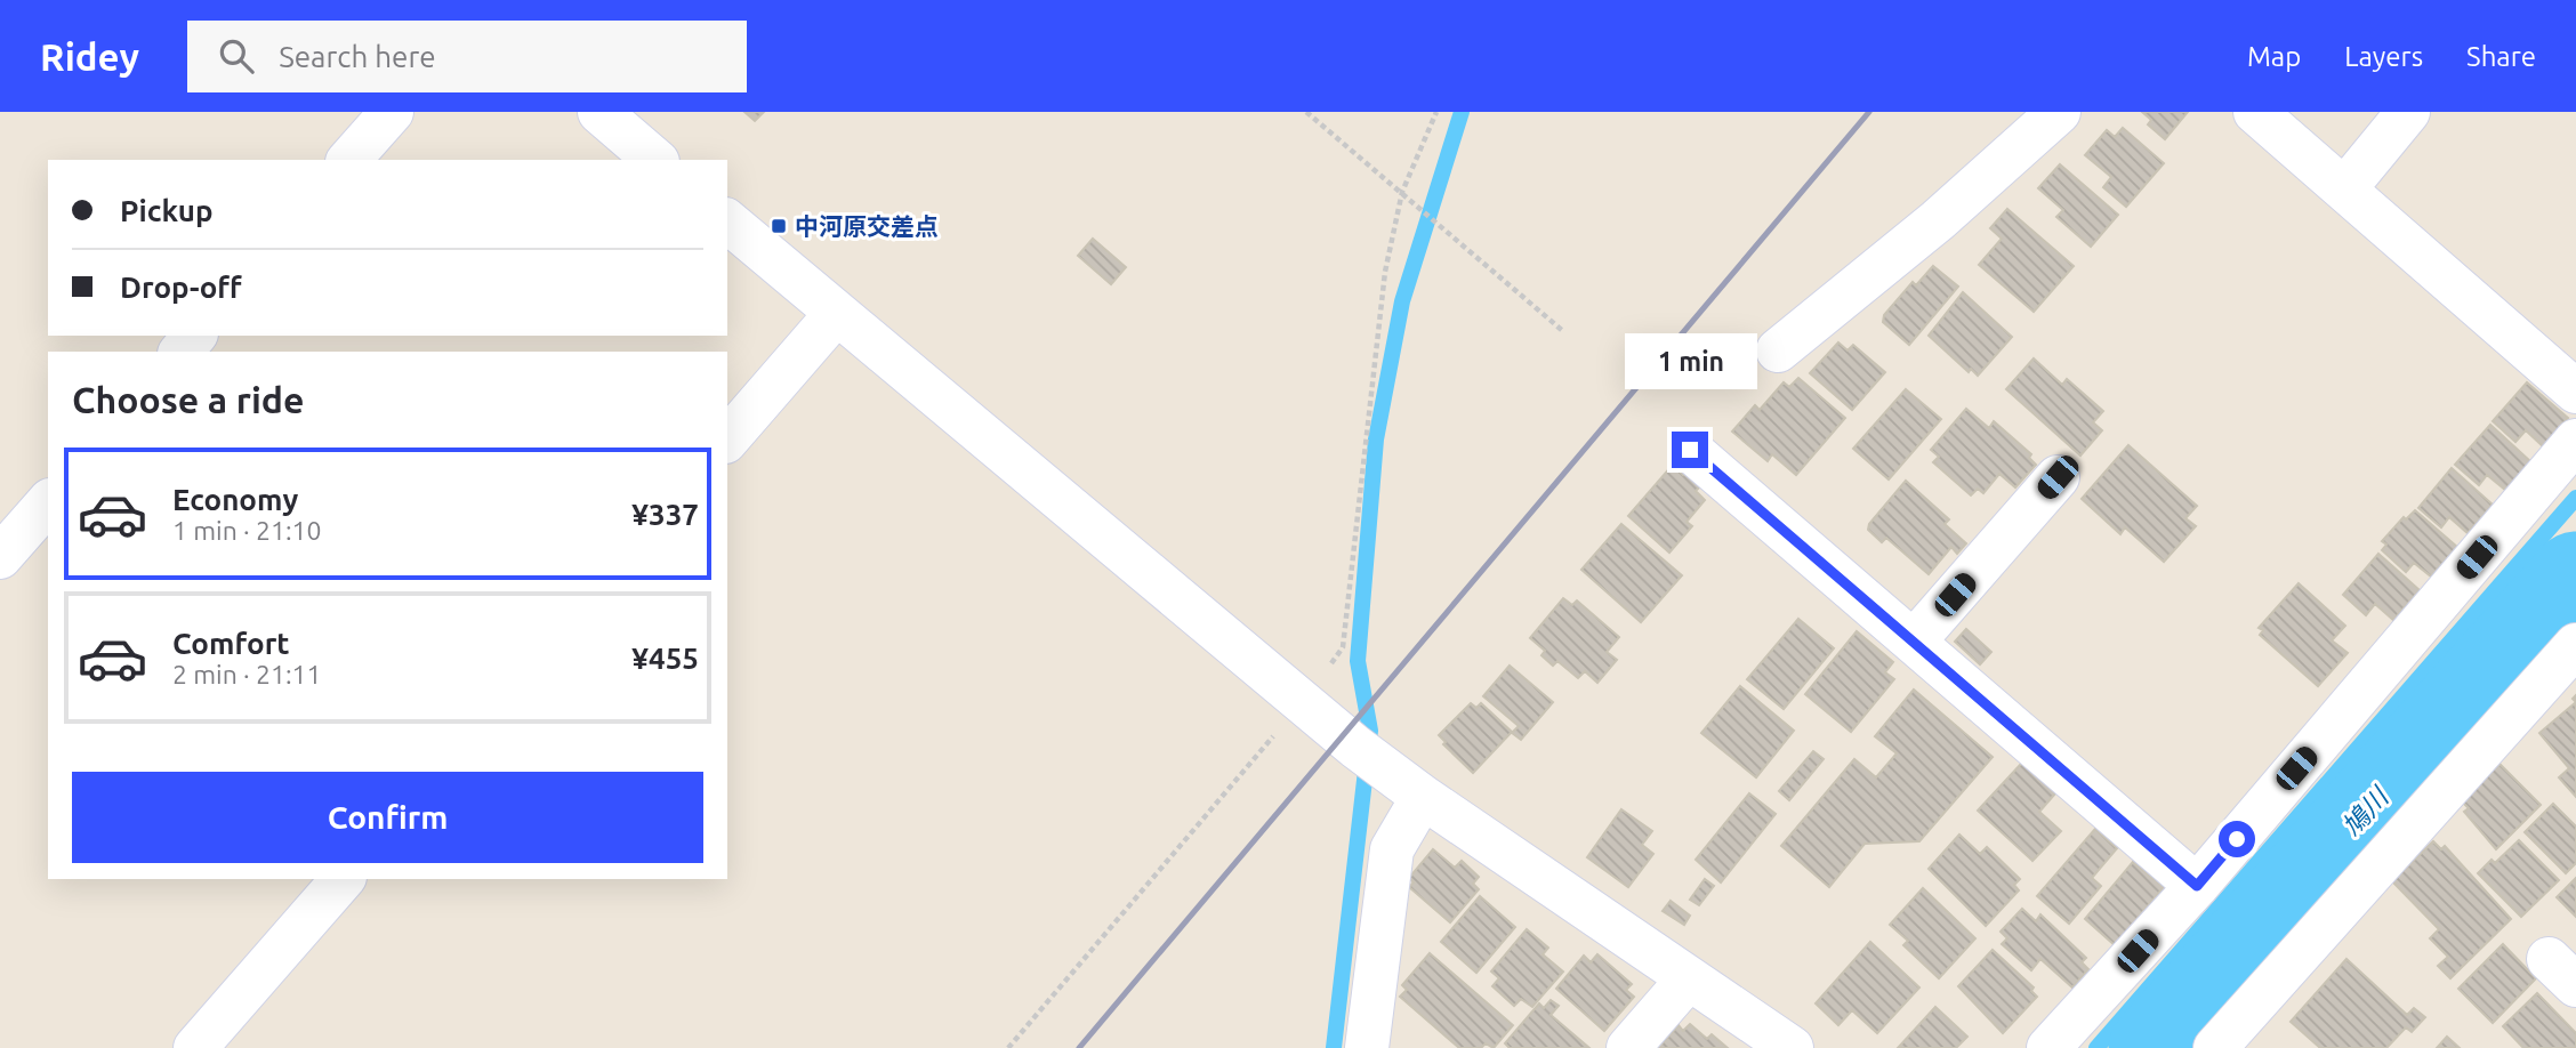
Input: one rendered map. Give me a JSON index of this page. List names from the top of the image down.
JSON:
{
  "water": ["鳩川"],
  "places": {
    "transit": ["中河原交差点"]
  },
  "page": {
    "header": "Ridey",
    "search": "Search here",
    "nav": ["Map", "Layers", "Share"],
    "banner": ["Pickup", "Drop-off"],
    "bubble": "1 min",
    "heading": "Choose a ride",
    "list": [
      {
        "name": "Economy",
        "note": "1 min · 21:10",
        "value": "¥337"
      },
      {
        "name": "Comfort",
        "note": "2 min · 21:11",
        "value": "¥455"
      }
    ],
    "buttons": "Confirm"
  }
}
